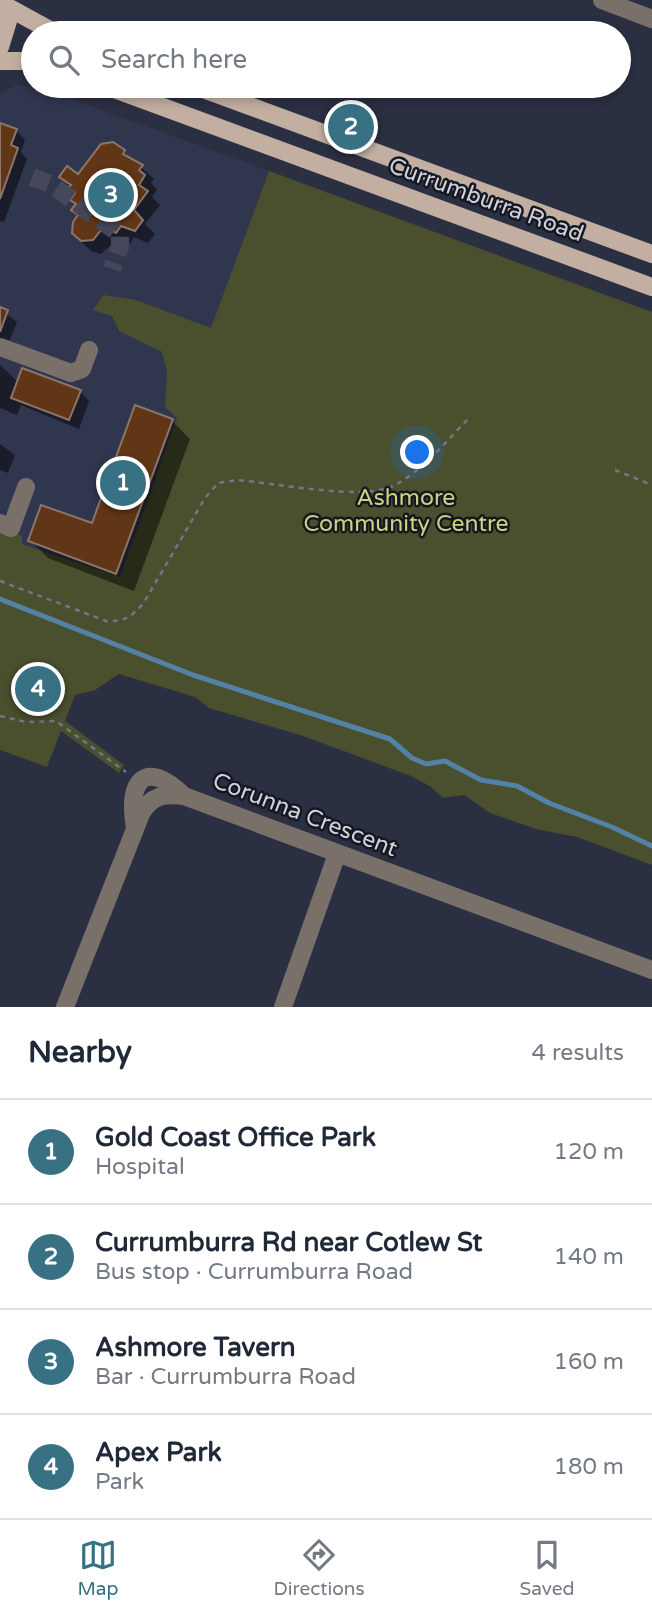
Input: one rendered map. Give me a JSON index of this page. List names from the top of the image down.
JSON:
{
  "streets": {
    "main road": ["Currumburra Road"],
    "street": ["Corunna Crescent"]
  },
  "parks": ["Ashmore Community Centre"],
  "page": {
    "search": "Search here",
    "pins": [
      "2",
      "3",
      "1",
      "4"
    ],
    "heading": ["Nearby", "4 results"],
    "list": [
      {
        "mark": "1",
        "name": "Gold Coast Office Park",
        "note": "Hospital",
        "value": "120 m"
      },
      {
        "mark": "2",
        "name": "Currumburra Rd near Cotlew St",
        "note": "Bus stop · Currumburra Road",
        "value": "140 m"
      },
      {
        "mark": "3",
        "name": "Ashmore Tavern",
        "note": "Bar · Currumburra Road",
        "value": "160 m"
      },
      {
        "mark": "4",
        "name": "Apex Park",
        "note": "Park",
        "value": "180 m"
      }
    ],
    "nav": ["Map", "Directions", "Saved"]
  }
}
